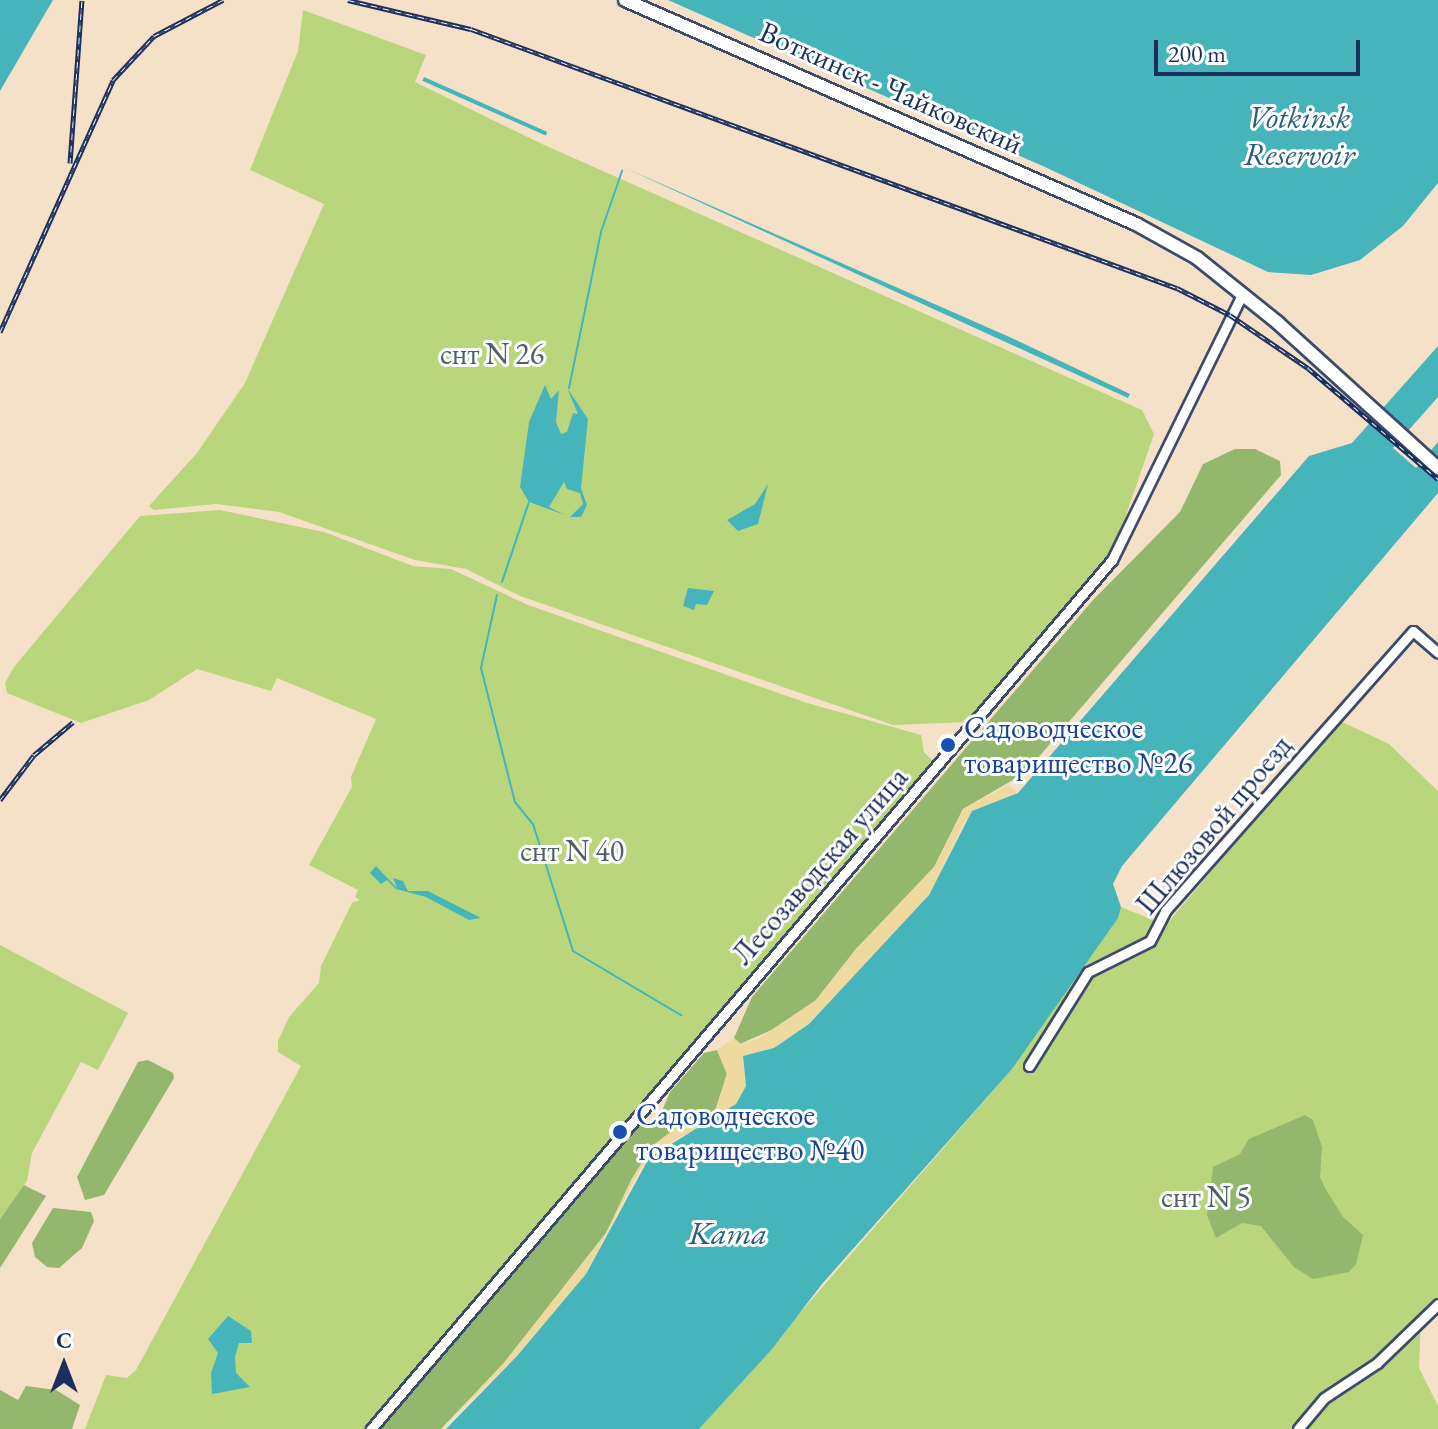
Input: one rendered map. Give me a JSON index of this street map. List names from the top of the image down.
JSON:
{
  "streets": {
    "main road": ["Воткинск - Чайковский"],
    "street": ["Шлюзовой проезд", "Лесозаводская улица"]
  },
  "crossings": [
    ["Воткинск - Чайковский", "Лесозаводская улица"]
  ],
  "water": ["Votkinsk Reservoir", "Kama"],
  "parks": ["снт N 26", "снт N 40", "снт N 5"],
  "places": ["Садоводческое товарищество №26", "Садоводческое товарищество №40"],
  "scale_bar": "200 m",
  "north": "top"
}
